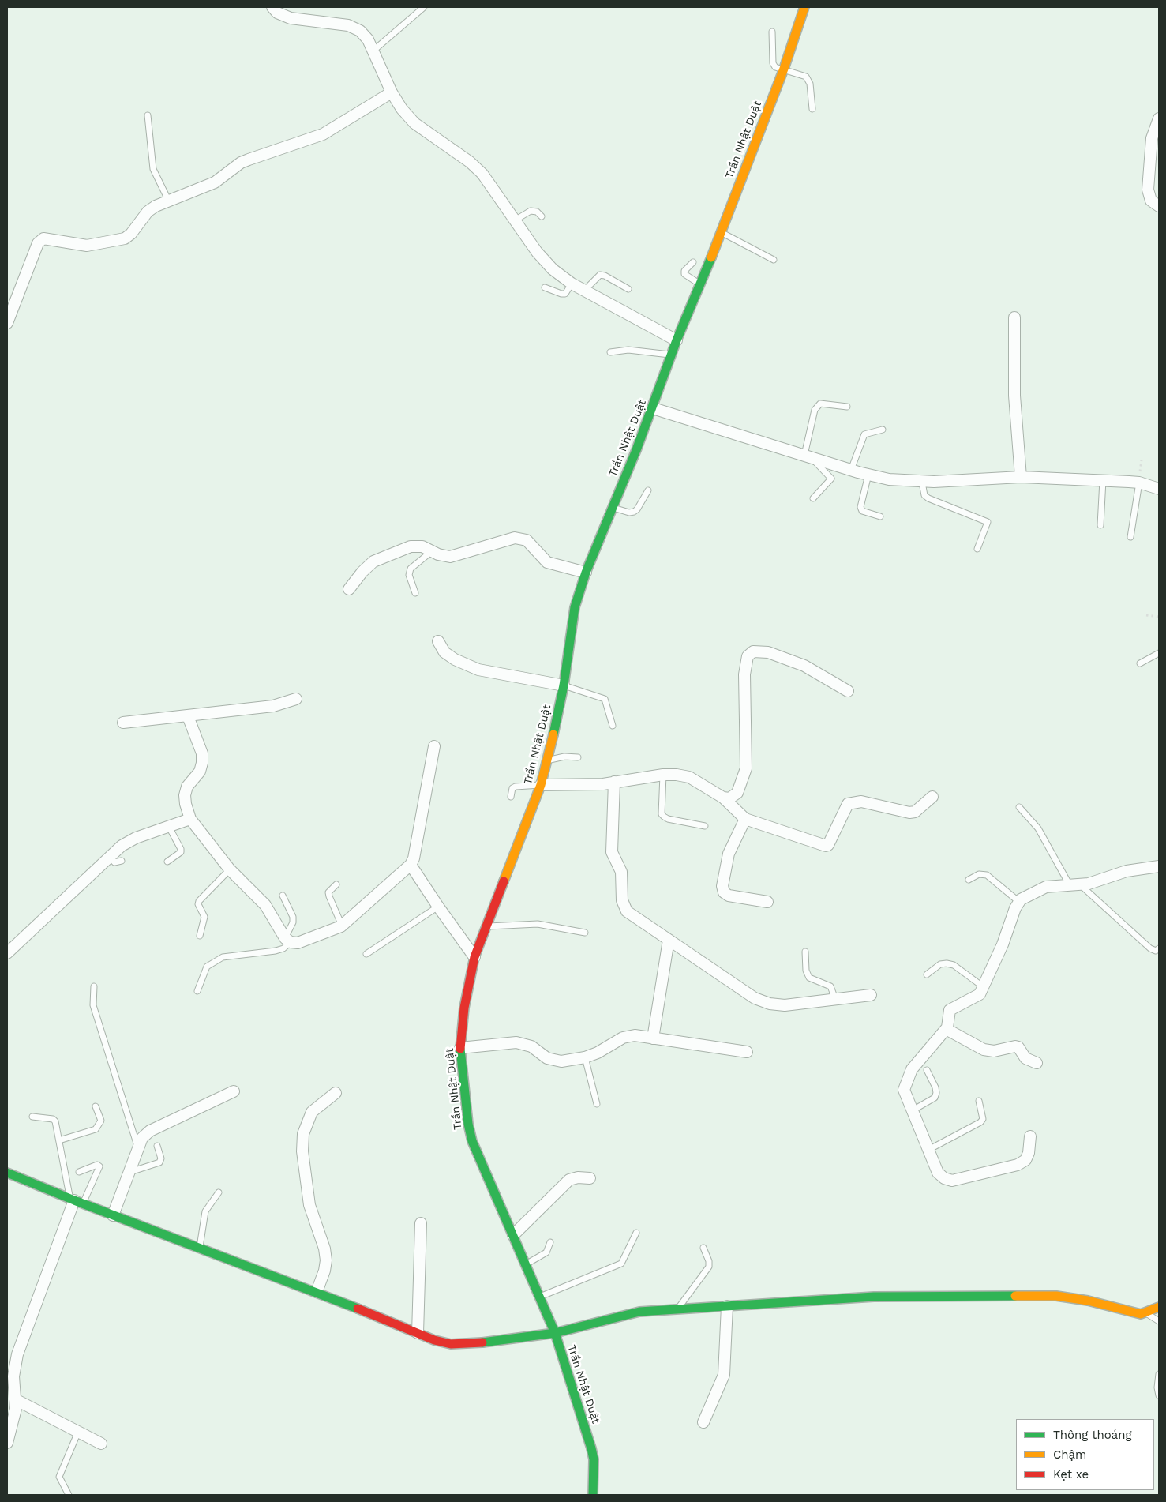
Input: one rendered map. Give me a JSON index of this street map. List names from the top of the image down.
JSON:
{
  "streets": {
    "main road": ["Trần Nhật Duật"]
  },
  "legend": ["Thông thoáng", "Chậm", "Kẹt xe"]
}
